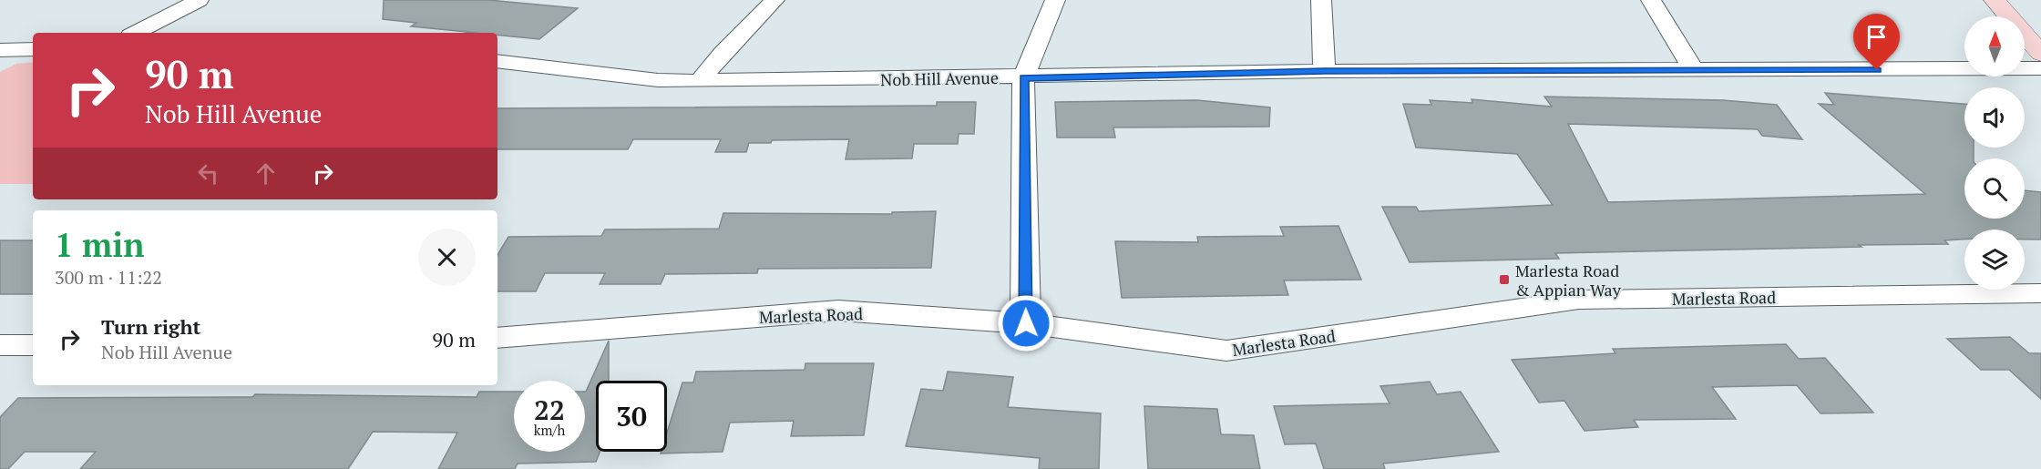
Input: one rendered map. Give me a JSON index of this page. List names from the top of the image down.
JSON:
{
  "streets": {
    "street": ["Nob Hill Avenue", "Marlesta Road"]
  },
  "places": {
    "transit": ["Marlesta Road & Appian Way"]
  },
  "north": "top",
  "page": {
    "turn": ["90 m", "Nob Hill Avenue"],
    "heading": ["1 min", "300 m · 11:22"],
    "list": [
      {
        "name": "Turn right",
        "note": "Nob Hill Avenue",
        "value": "90 m"
      }
    ],
    "speed": "22 km/h",
    "limit": "30"
  }
}
